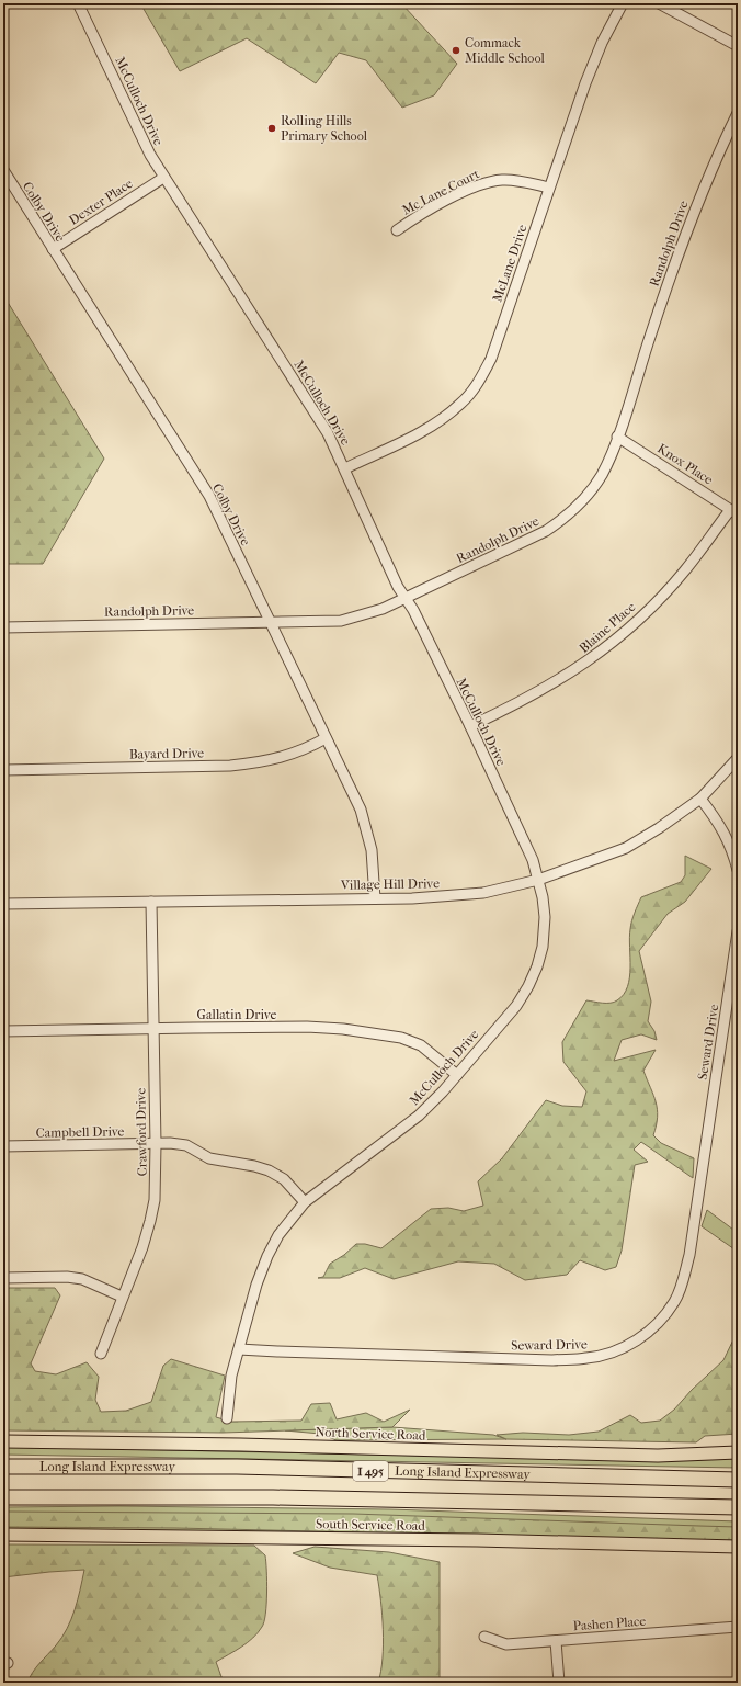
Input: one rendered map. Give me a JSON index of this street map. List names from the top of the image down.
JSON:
{
  "streets": {
    "highway": ["Long Island Expressway", "I 495"],
    "main road": ["North Service Road", "South Service Road"],
    "street": [
      "McCulloch Drive",
      "Mc Lane Court",
      "Dexter Place",
      "Colby Drive",
      "Randolph Drive",
      "McLane Drive",
      "Knox Place",
      "Blaine Place",
      "Bayard Drive",
      "Village Hill Drive",
      "Gallatin Drive",
      "Seward Drive",
      "Campbell Drive",
      "Crawford Drive",
      "Pashen Place"
    ]
  },
  "crossings": [
    ["McCulloch Drive", "Dexter Place"],
    ["McCulloch Drive", "Randolph Drive"],
    ["McCulloch Drive", "McLane Drive"],
    ["McCulloch Drive", "Blaine Place"],
    ["McCulloch Drive", "Village Hill Drive"],
    ["McCulloch Drive", "Gallatin Drive"],
    ["McCulloch Drive", "Seward Drive"],
    ["McCulloch Drive", "Campbell Drive"],
    ["Mc Lane Court", "McLane Drive"],
    ["Dexter Place", "Colby Drive"],
    ["Colby Drive", "Randolph Drive"],
    ["Colby Drive", "Bayard Drive"],
    ["Colby Drive", "Village Hill Drive"],
    ["Randolph Drive", "Knox Place"],
    ["Knox Place", "Blaine Place"],
    ["Village Hill Drive", "Crawford Drive"],
    ["Gallatin Drive", "Crawford Drive"],
    ["Campbell Drive", "Crawford Drive"]
  ],
  "places": ["Commack Middle School", "Rolling Hills Primary School"]
}
